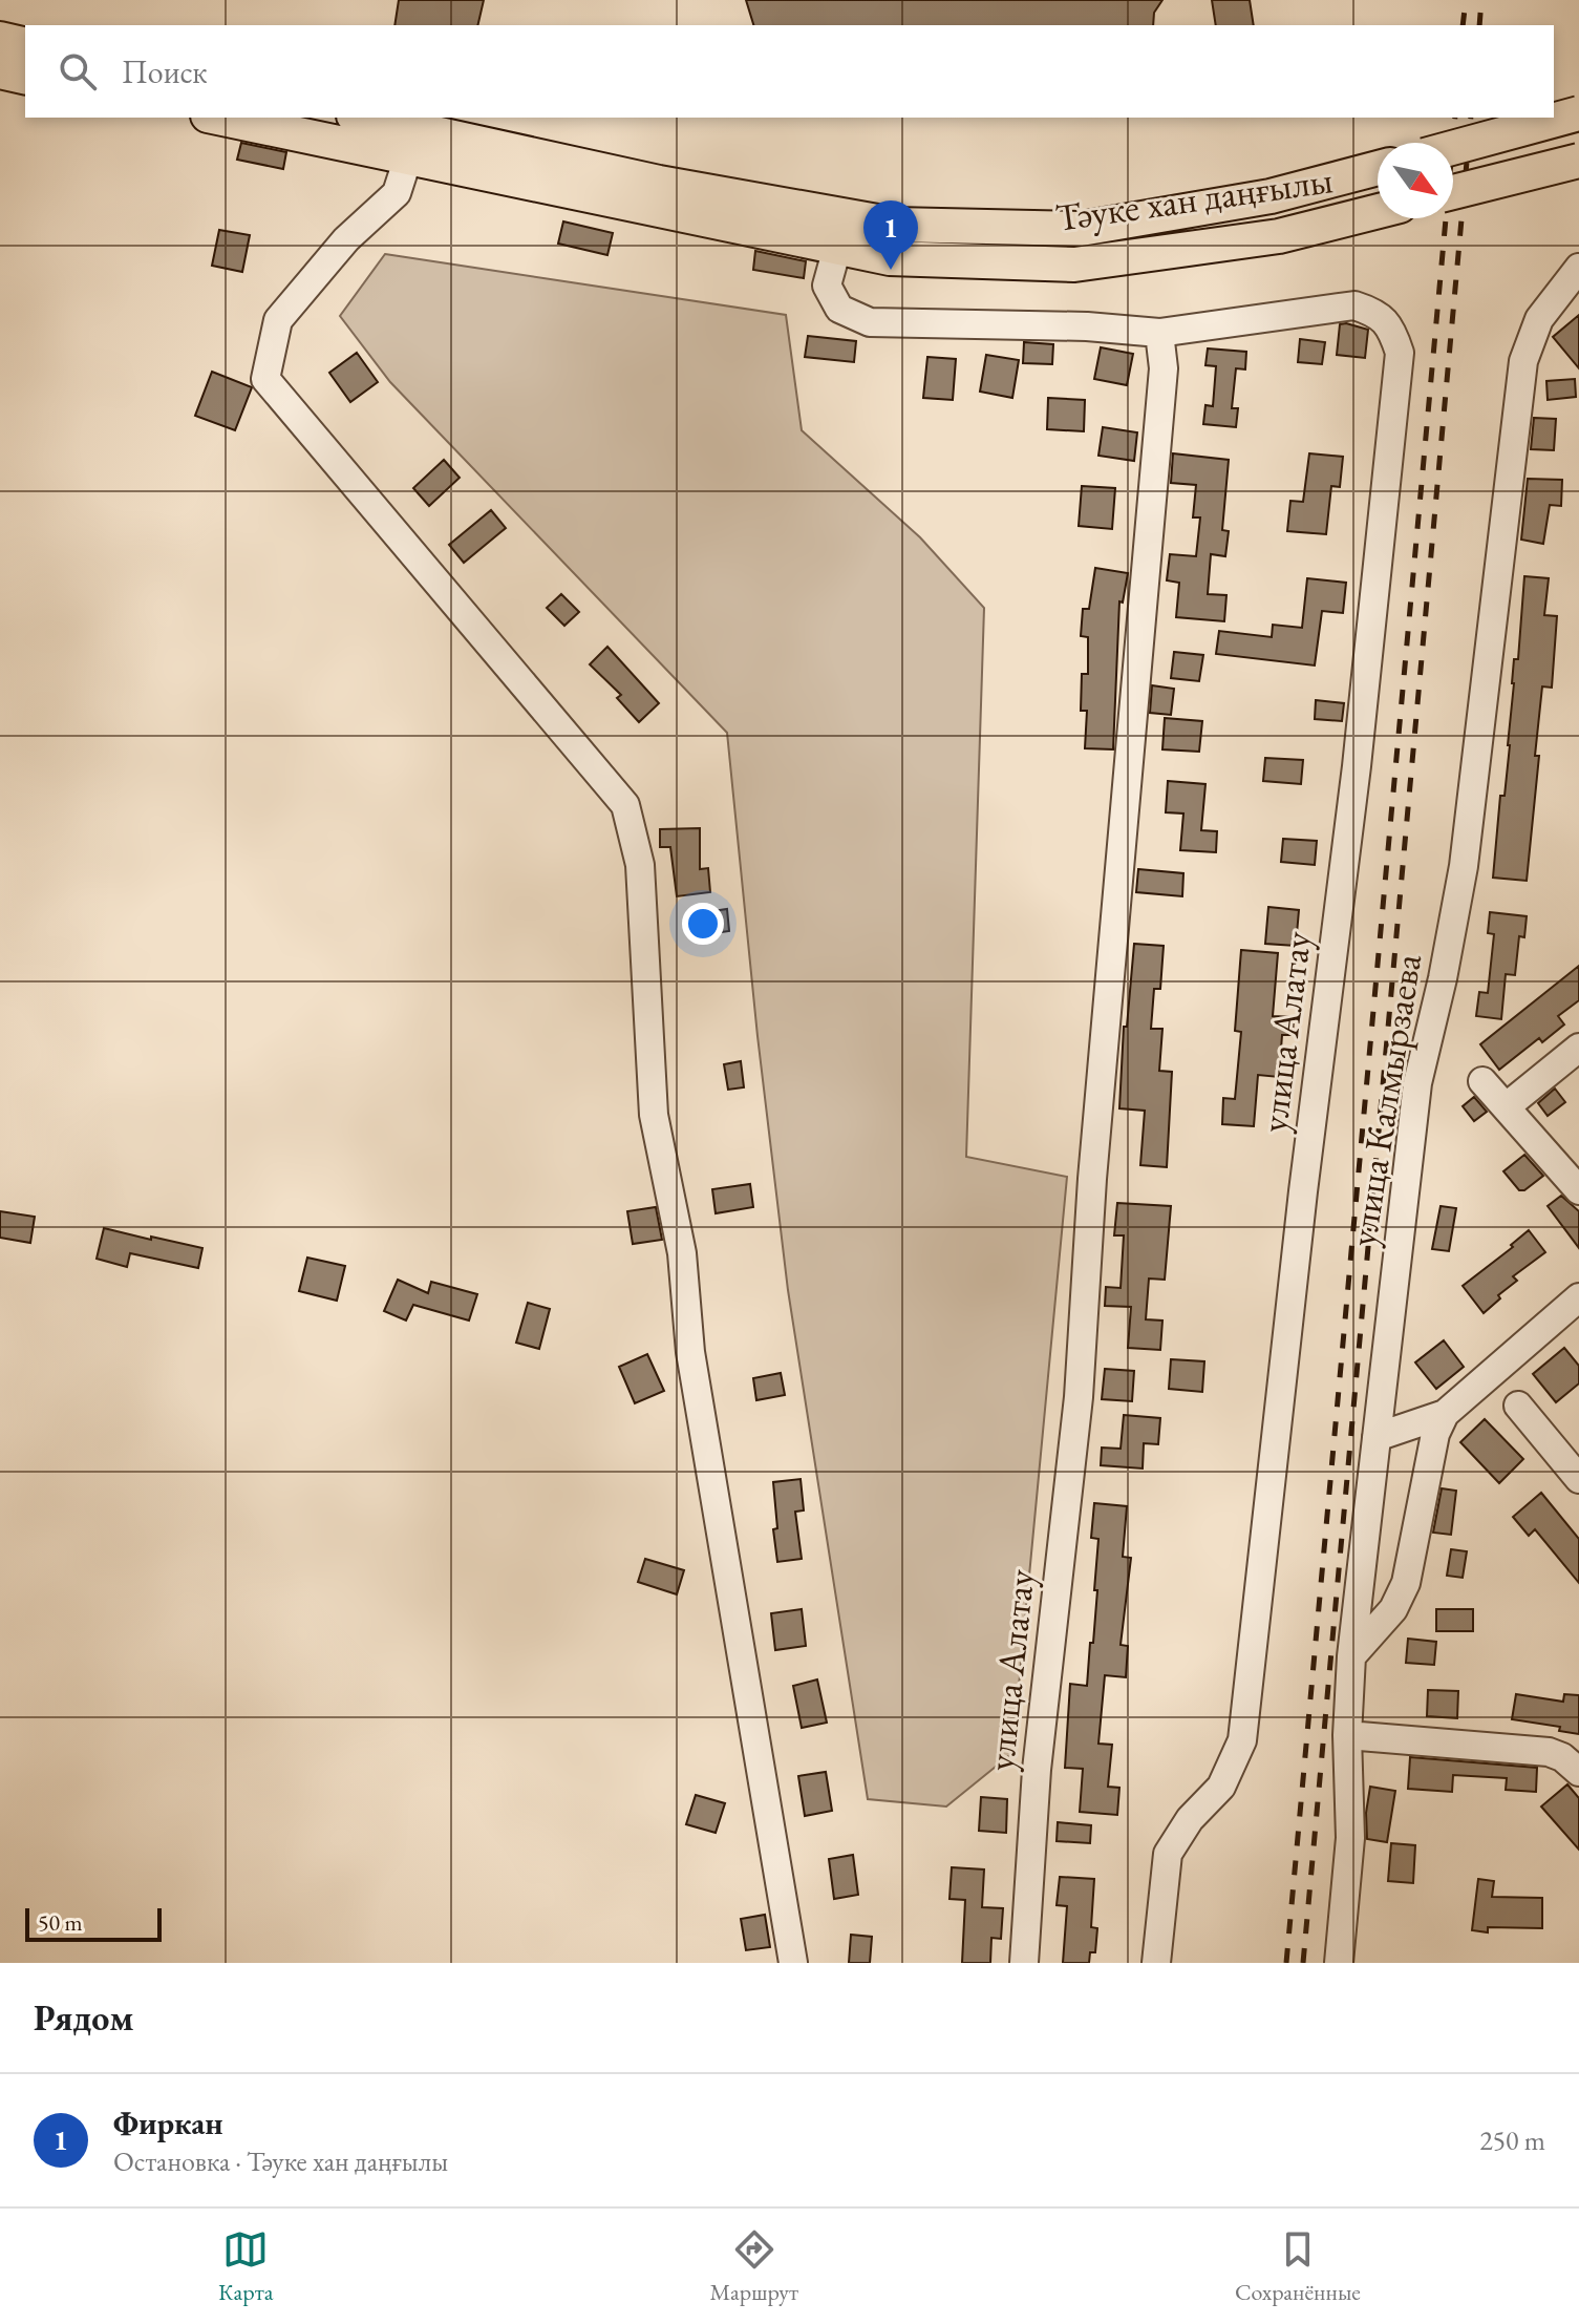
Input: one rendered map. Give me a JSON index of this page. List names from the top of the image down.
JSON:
{
  "streets": {
    "main road": ["Тәуке хан даңғылы"],
    "street": ["улица Алатау", "улица Калмырзаева"]
  },
  "crossings": [
    ["Тәуке хан даңғылы", "улица Алатау"]
  ],
  "scale_bar": "50 m",
  "north": "bottom right",
  "page": {
    "search": "Поиск",
    "pins": "1",
    "scale": "50 m",
    "heading": "Рядом",
    "list": [
      {
        "mark": "1",
        "name": "Фиркан",
        "note": "Остановка · Тәуке хан даңғылы",
        "value": "250 m"
      }
    ],
    "nav": ["Карта", "Маршрут", "Сохранённые"]
  }
}
